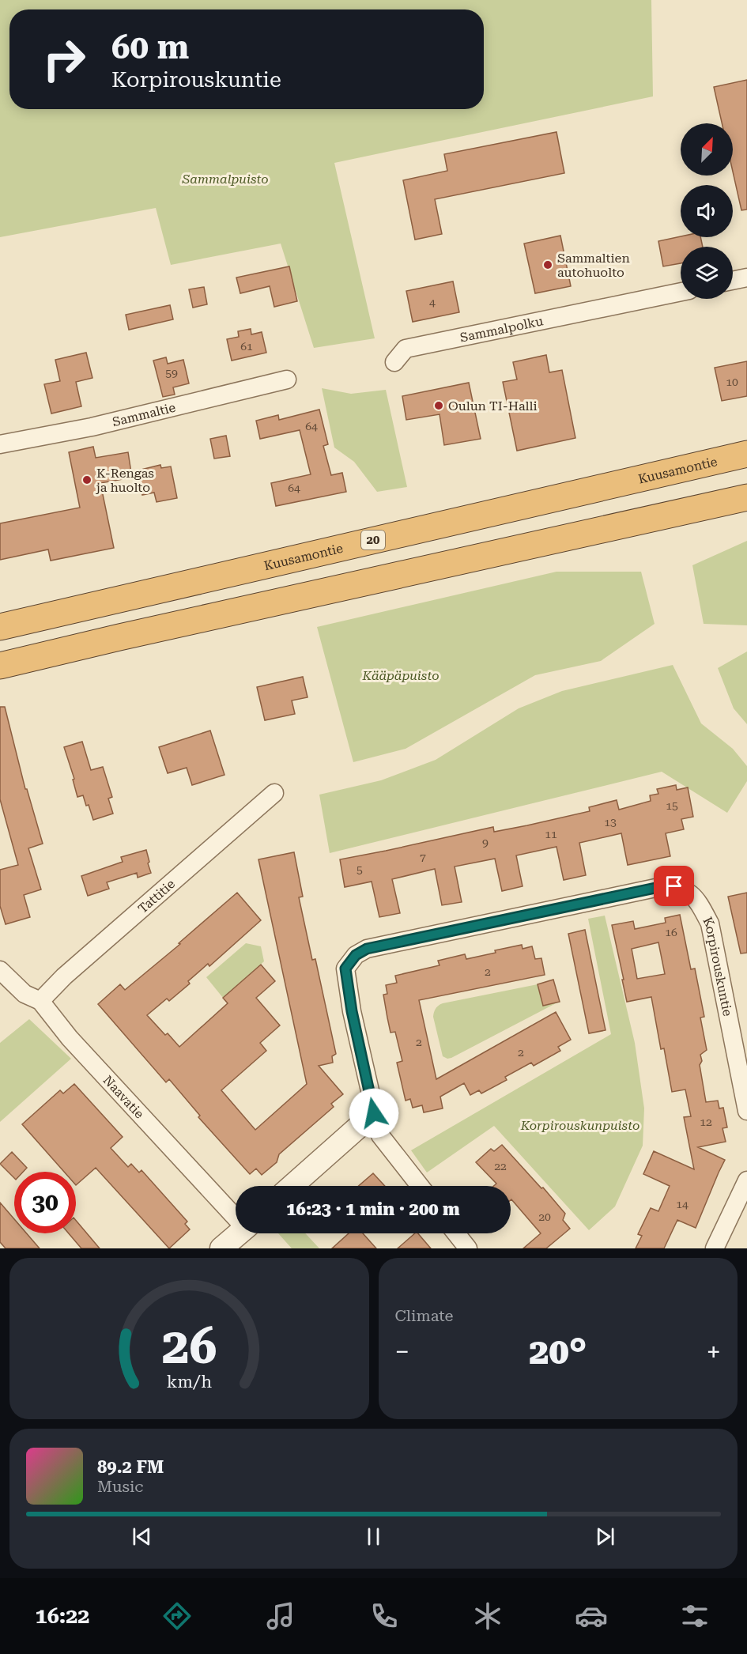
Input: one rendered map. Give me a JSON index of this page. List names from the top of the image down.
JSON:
{
  "streets": {
    "highway": ["Kuusamontie", "20"],
    "street": [
      "Sammalpolku",
      "Sammaltie",
      "Tattitie",
      "Korpirouskuntie",
      "Naavatie"
    ]
  },
  "crossings": [
    ["Tattitie", "Naavatie"]
  ],
  "parks": ["Sammalpuisto", "Kääpäpuisto", "Korpirouskunpuisto"],
  "places": ["Sammaltien autohuolto", "Oulun TI-Halli", "K-Rengas ja huolto"],
  "house_numbers": [
    "4",
    "61",
    "59",
    "10",
    "64",
    "64",
    "15",
    "13",
    "11",
    "9",
    "7",
    "5",
    "16",
    "2",
    "2",
    "2",
    "12",
    "22",
    "14",
    "20"
  ],
  "north": "top right",
  "page": {
    "turn": ["60 m", "Korpirouskuntie"],
    "limit": "30",
    "trip": "16:23 · 1 min · 200 m",
    "tile": "Climate",
    "heat": ["−", "20°", "+"],
    "song": ["89.2 FM", "Music"],
    "tabs": "16:22",
    "gauge": ["26", "km/h"]
  }
}
